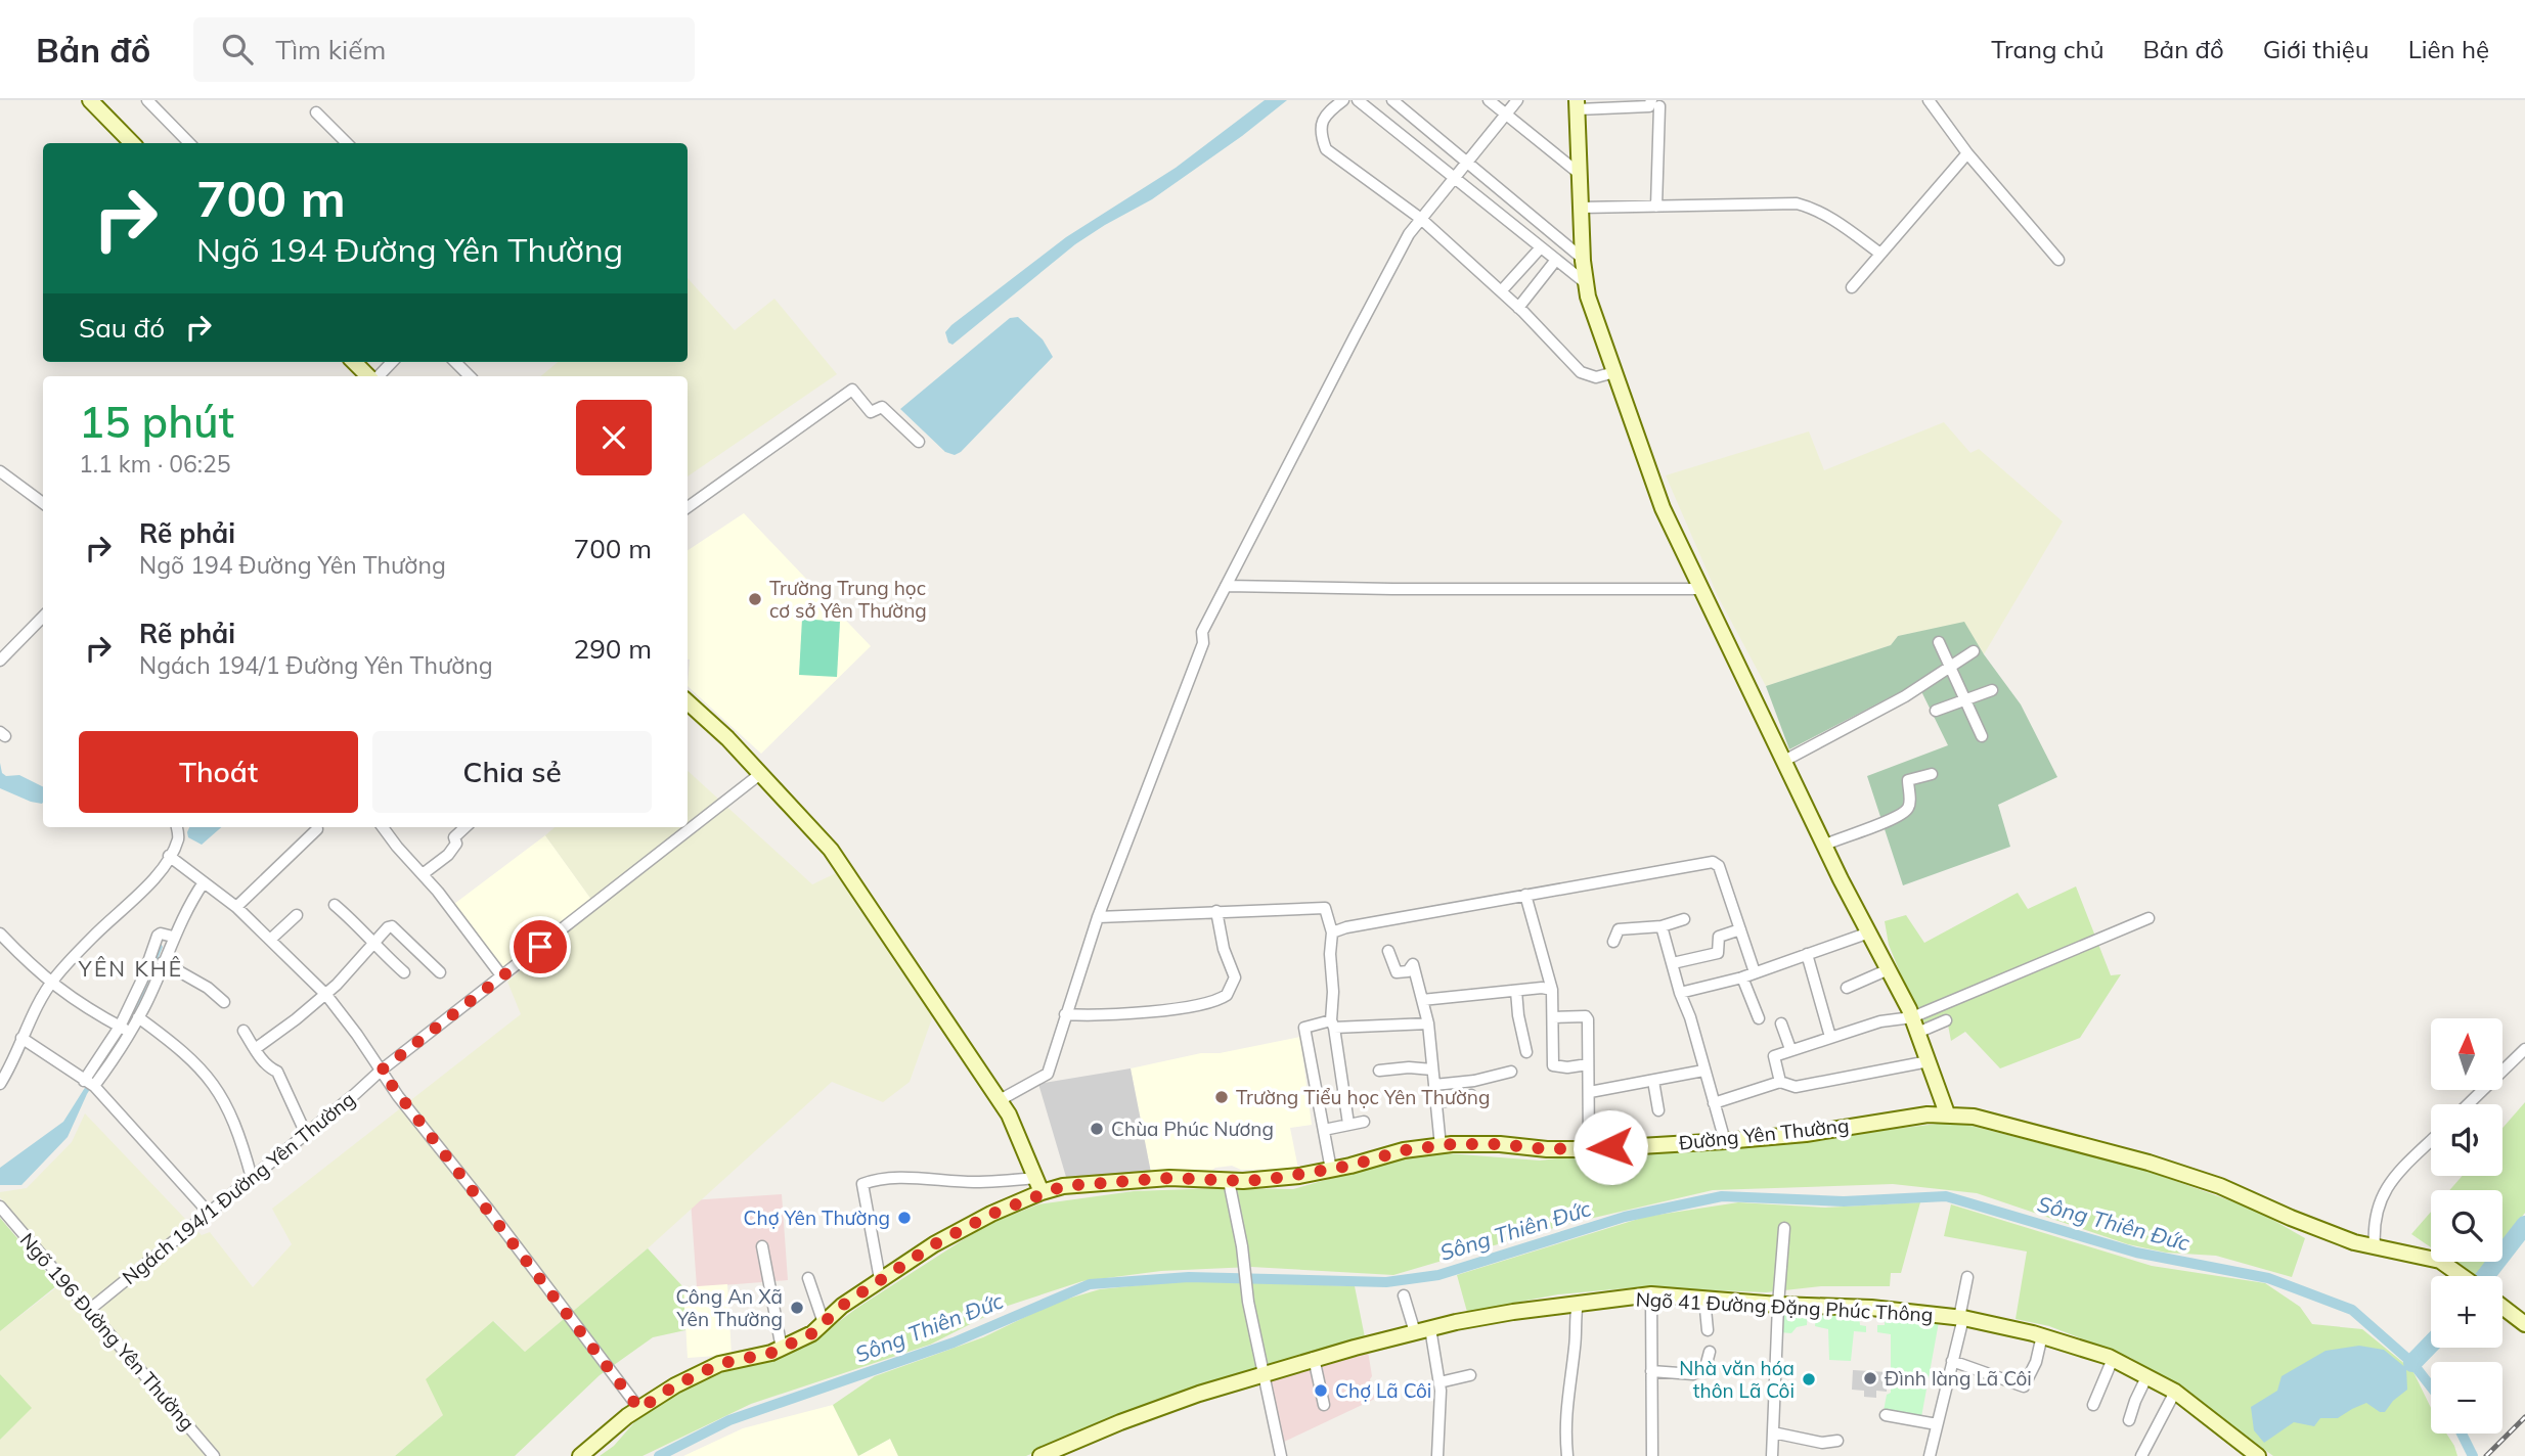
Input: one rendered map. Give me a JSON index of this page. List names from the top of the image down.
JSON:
{
  "streets": {
    "main road": ["Đường Yên Thường", "Ngõ 41 Đường Đặng Phúc Thông"],
    "street": ["Ngách 194/1 Đường Yên Thường", "Ngõ 196 Đường Yên Thường"]
  },
  "crossings": [
    ["Ngách 194/1 Đường Yên Thường", "Ngõ 196 Đường Yên Thường"]
  ],
  "districts": ["YÊN KHÊ"],
  "water": ["Sông Thiên Đức"],
  "places": [
    "Trường Trung học cơ sở Yên Thường",
    "Trường Tiểu học Yên Thường",
    "Chùa Phúc Nương",
    "Chợ Yên Thường",
    "Công An Xã Yên Thường",
    "Đình làng Lã Côi",
    "Nhà văn hóa thôn Lã Côi",
    "Chợ Lã Côi"
  ],
  "north": "top",
  "page": {
    "header": "Bản đồ",
    "search": "Tìm kiếm",
    "nav": [
      "Trang chủ",
      "Bản đồ",
      "Giới thiệu",
      "Liên hệ"
    ],
    "turn": ["700 m", "Ngõ 194 Đường Yên Thường"],
    "then": "Sau đó",
    "heading": ["15 phút", "1.1 km · 06:25"],
    "list": [
      {
        "name": "Rẽ phải",
        "note": "Ngõ 194 Đường Yên Thường",
        "value": "700 m"
      },
      {
        "name": "Rẽ phải",
        "note": "Ngách 194/1 Đường Yên Thường",
        "value": "290 m"
      }
    ],
    "buttons": ["Thoát", "Chia sẻ"],
    "map_buttons": ["+", "−"]
  }
}
